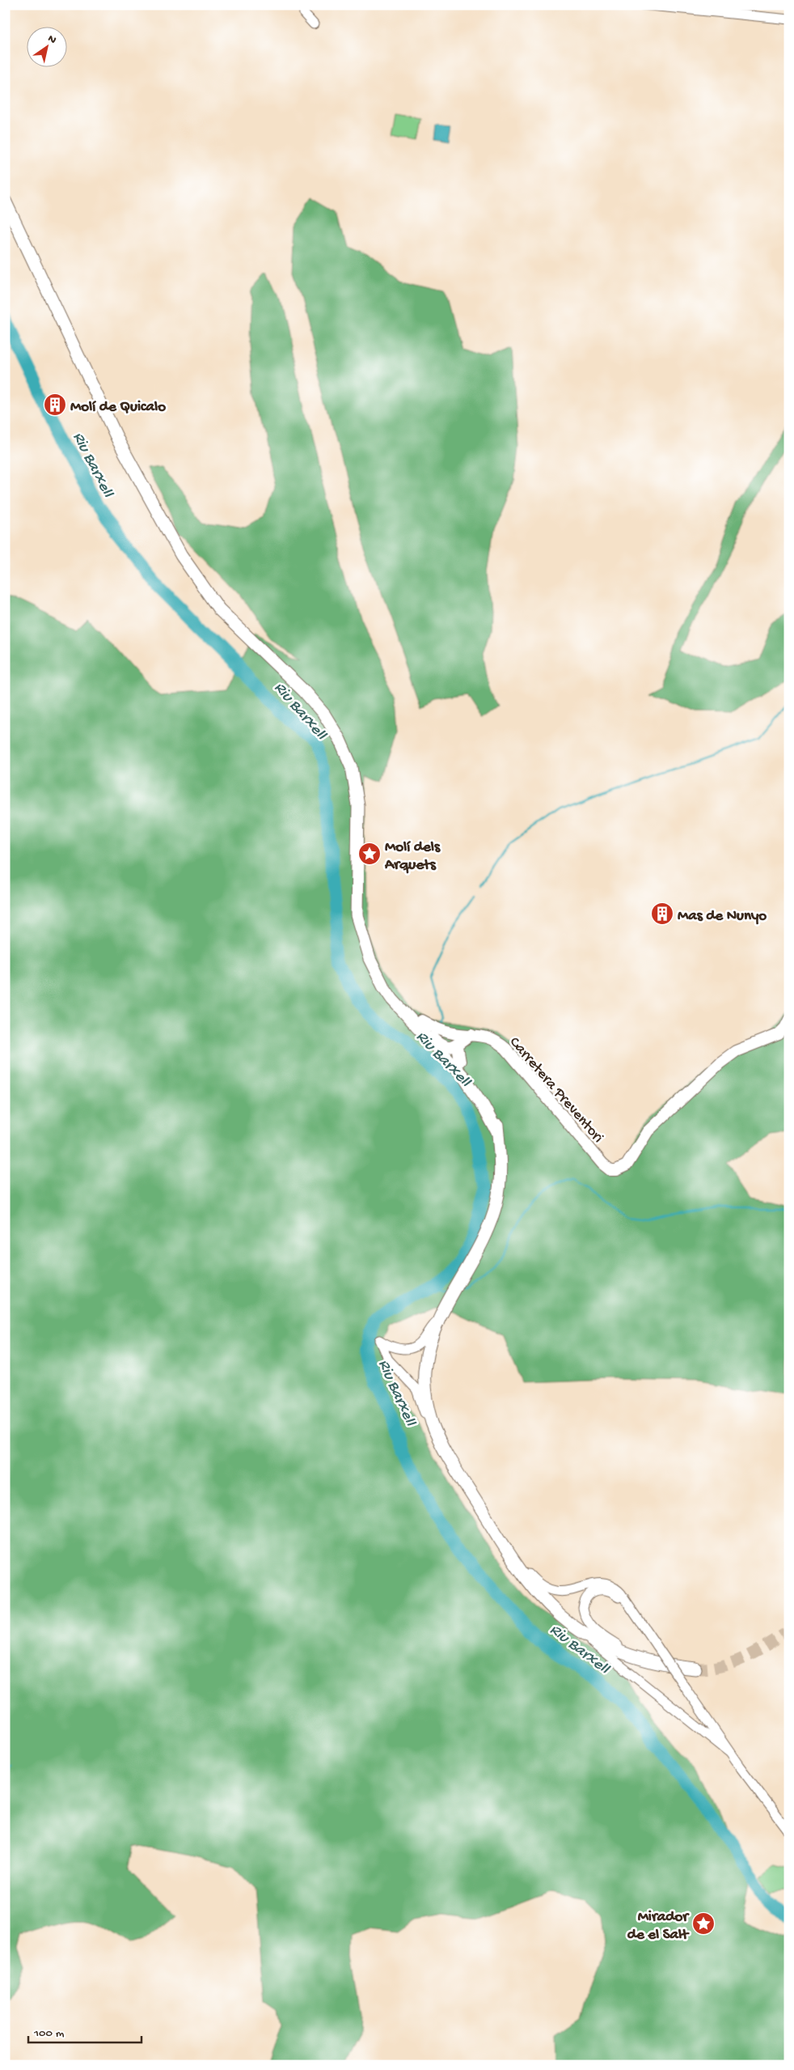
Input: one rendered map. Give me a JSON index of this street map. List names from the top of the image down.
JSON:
{
  "streets": {
    "street": ["Carretera Preventori"]
  },
  "water": ["Riu Barxell"],
  "places": {
    "building": ["Molí de Quicalo", "Mas de Nunyo"],
    "place": ["Molí dels Arquets", "Mirador de el Salt"]
  },
  "scale_bar": "100 m",
  "north": "top right"
}
